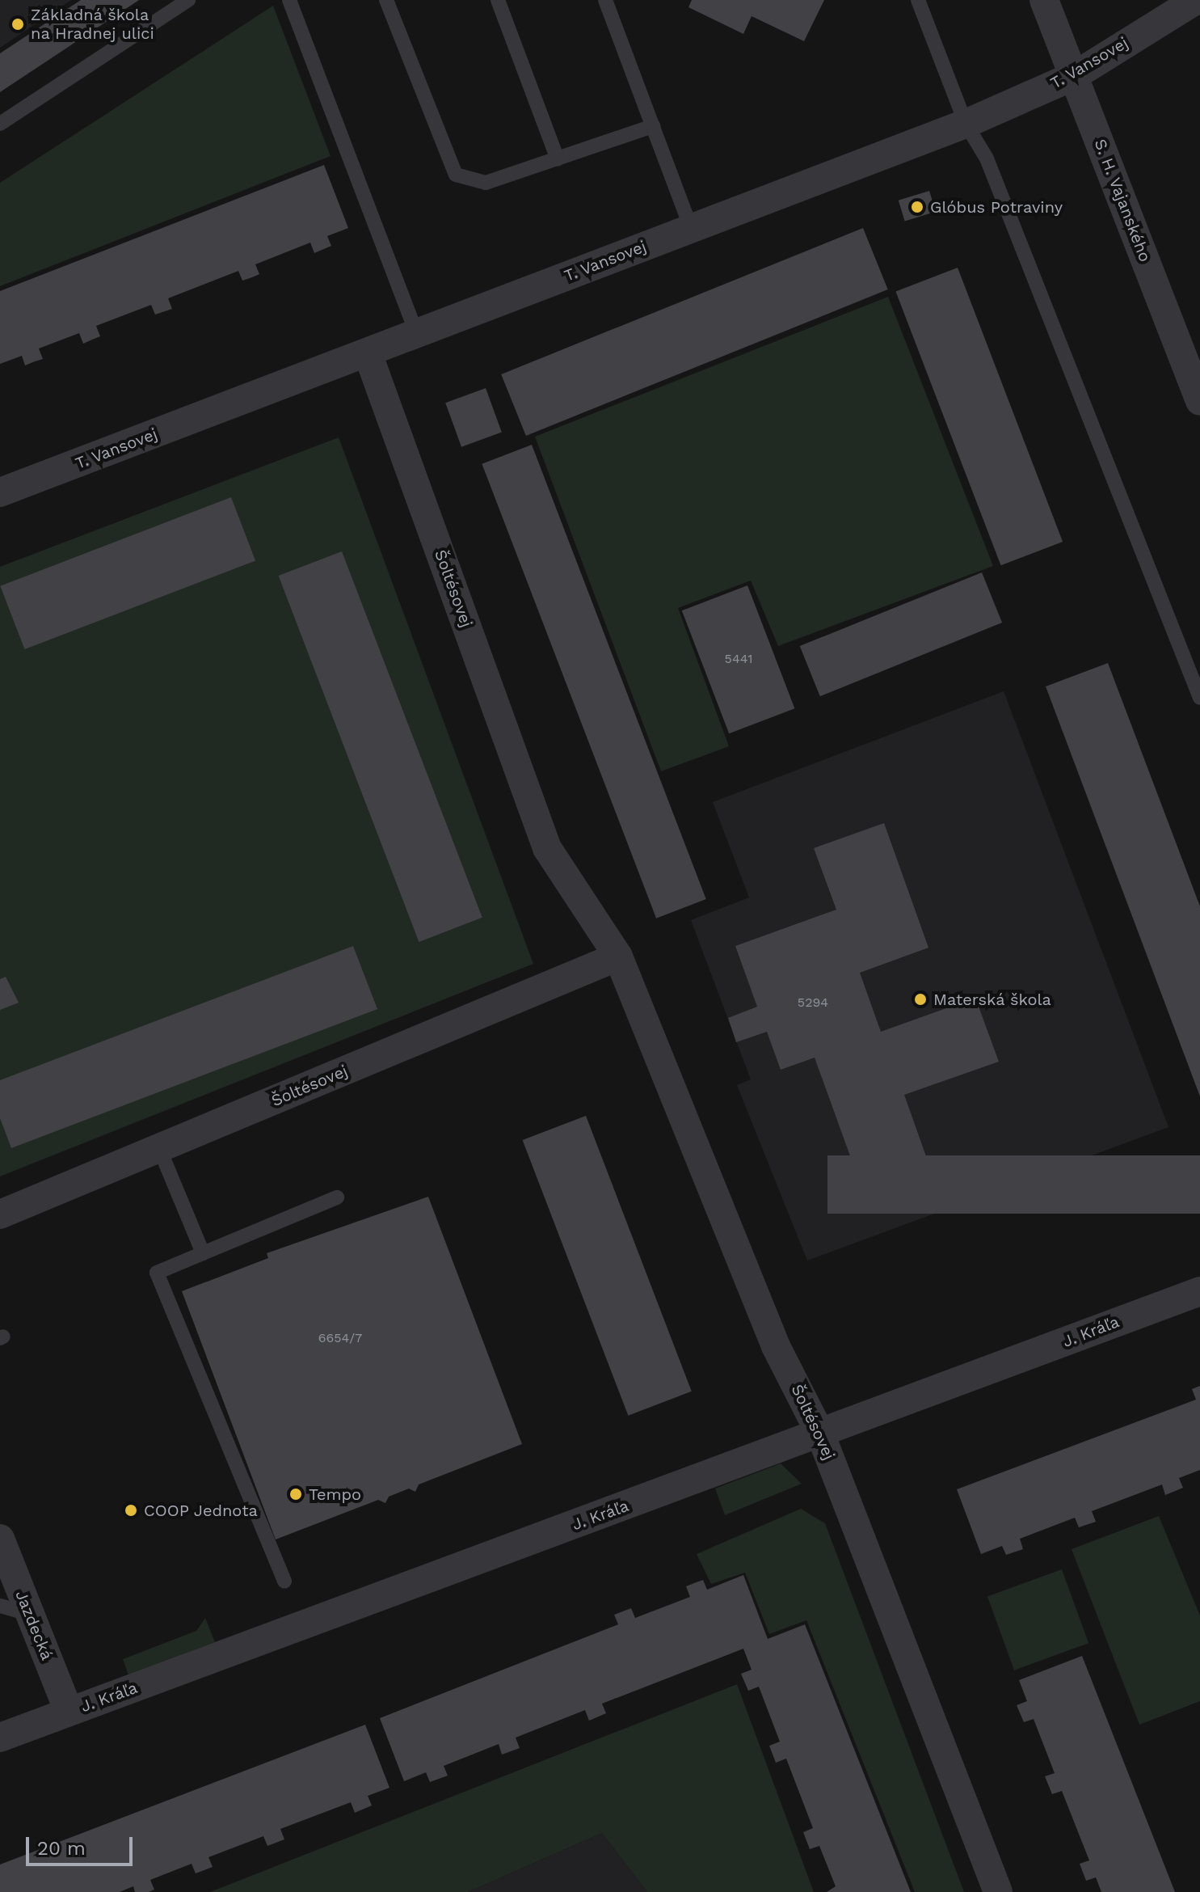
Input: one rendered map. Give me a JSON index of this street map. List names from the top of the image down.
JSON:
{
  "streets": {
    "street": [
      "T. Vansovej",
      "S. H. Vajanského",
      "Šoltésovej",
      "J. Kráľa",
      "Jazdecká"
    ]
  },
  "crossings": [
    ["T. Vansovej", "S. H. Vajanského"],
    ["T. Vansovej", "Šoltésovej"],
    ["Šoltésovej", "J. Kráľa"],
    ["J. Kráľa", "Jazdecká"]
  ],
  "places": [
    "Základná škola na Hradnej ulici",
    "Glóbus Potraviny",
    "Materská škola",
    "Tempo",
    "COOP Jednota"
  ],
  "house_numbers": ["5441", "5294", "6654/7"],
  "scale_bar": "20 m"
}
